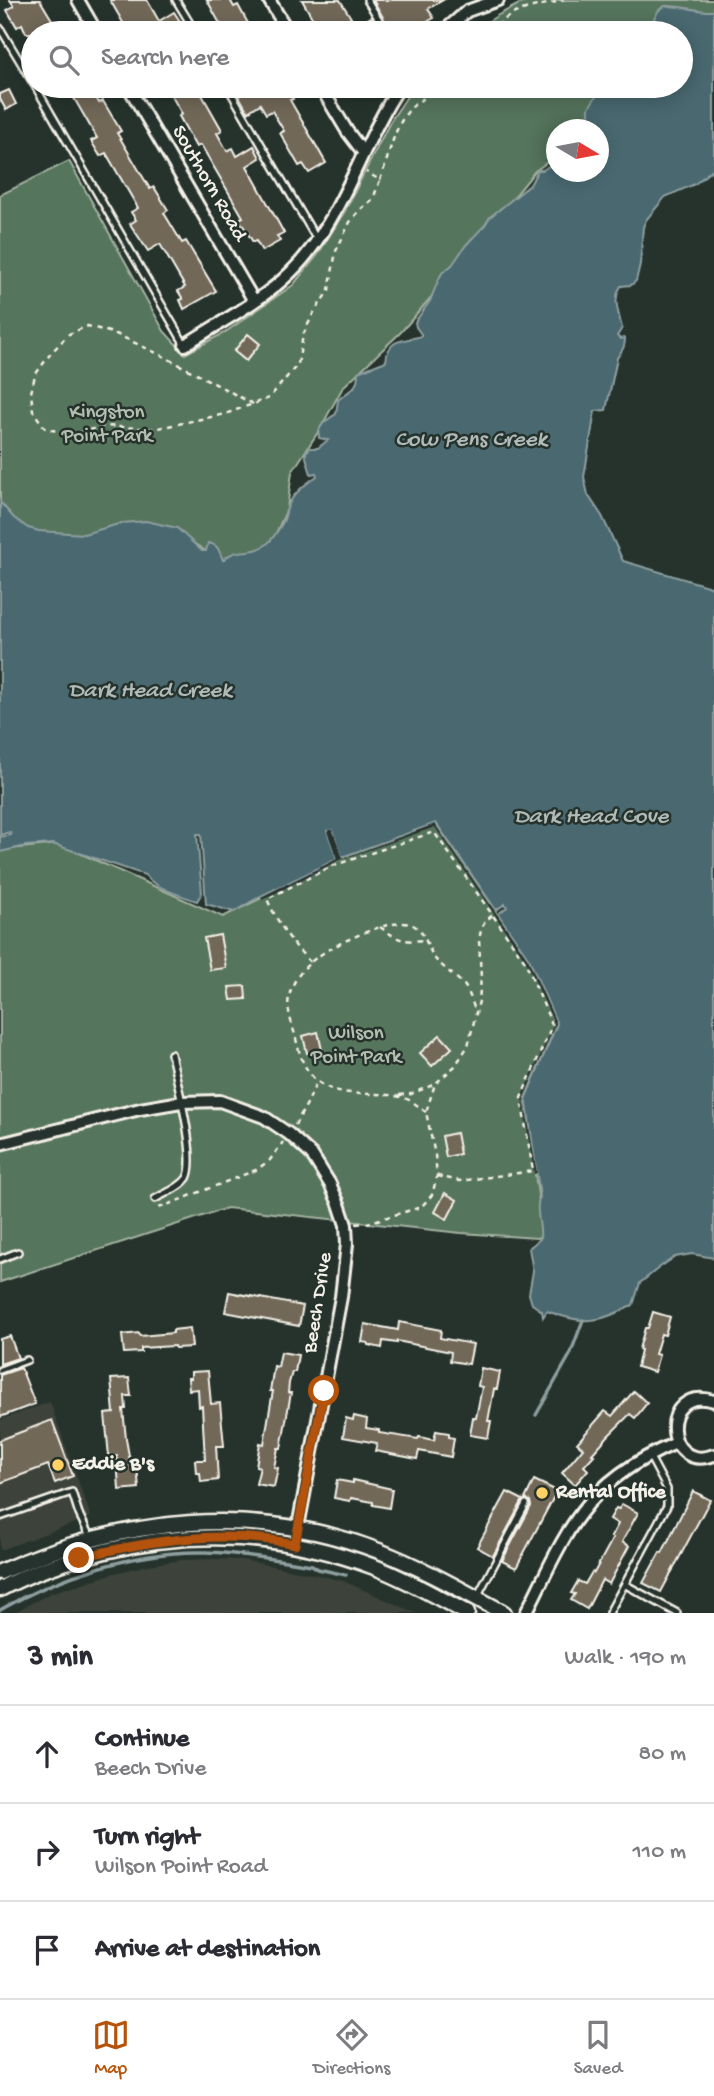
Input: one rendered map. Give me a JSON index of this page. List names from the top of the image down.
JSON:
{
  "streets": {
    "street": ["Southorn Road", "Beech Drive"]
  },
  "water": ["Cow Pens Creek", "Dark Head Creek", "Dark Head Cove"],
  "parks": ["Kingston Point Park", "Wilson Point Park"],
  "places": ["Eddie B's", "Rental Office"],
  "north": "right",
  "page": {
    "search": "Search here",
    "heading": ["3 min", "Walk · 190 m"],
    "list": [
      ["Continue", "Beech Drive", "80 m"],
      ["Turn right", "Wilson Point Road", "110 m"],
      "Arrive at destination"
    ],
    "nav": ["Map", "Directions", "Saved"]
  }
}
